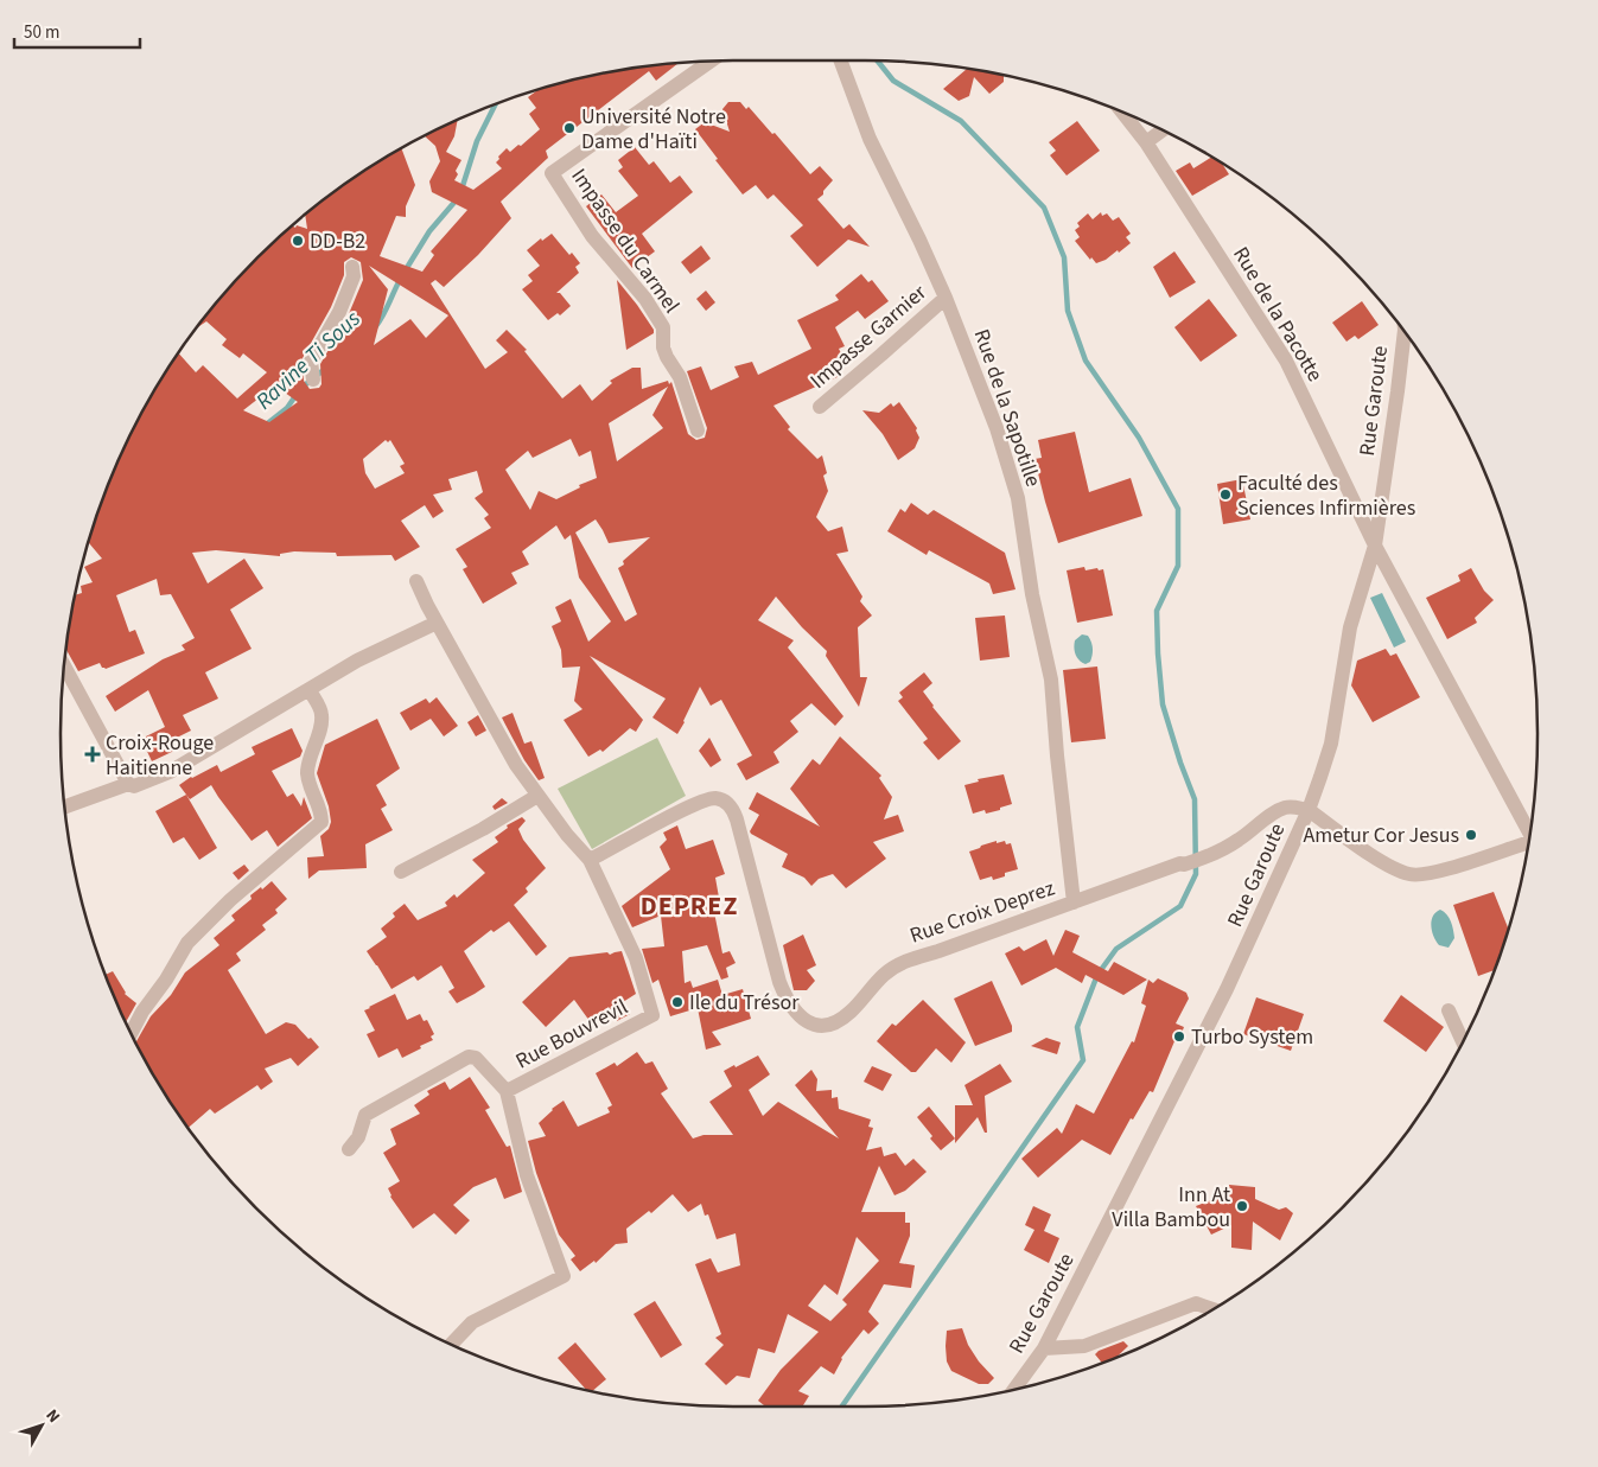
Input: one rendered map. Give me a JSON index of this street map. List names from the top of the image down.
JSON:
{
  "streets": {
    "street": [
      "Impasse du Carmel",
      "Rue de la Pacotte",
      "Impasse Garnier",
      "Rue Garoute",
      "Rue de la Sapotille",
      "Rue Croix Deprez",
      "Rue Bouvrevil"
    ]
  },
  "crossings": [
    ["Rue de la Pacotte", "Rue Garoute"],
    ["Impasse Garnier", "Rue de la Sapotille"],
    ["Rue Garoute", "Rue Croix Deprez"],
    ["Rue de la Sapotille", "Rue Croix Deprez"],
    ["Rue Croix Deprez", "Rue Bouvrevil"]
  ],
  "districts": ["DEPREZ"],
  "water": ["Ravine Ti Sous"],
  "places": {
    "other": [
      "Université Notre Dame d'Haïti",
      "DD-B2",
      "Faculté des Sciences Infirmières",
      "Ametur Cor Jesus",
      "Ile du Trésor",
      "Turbo System",
      "Inn At Villa Bambou"
    ],
    "health": ["Croix-Rouge Haitienne"]
  },
  "scale_bar": "50 m",
  "north": "top right"
}
